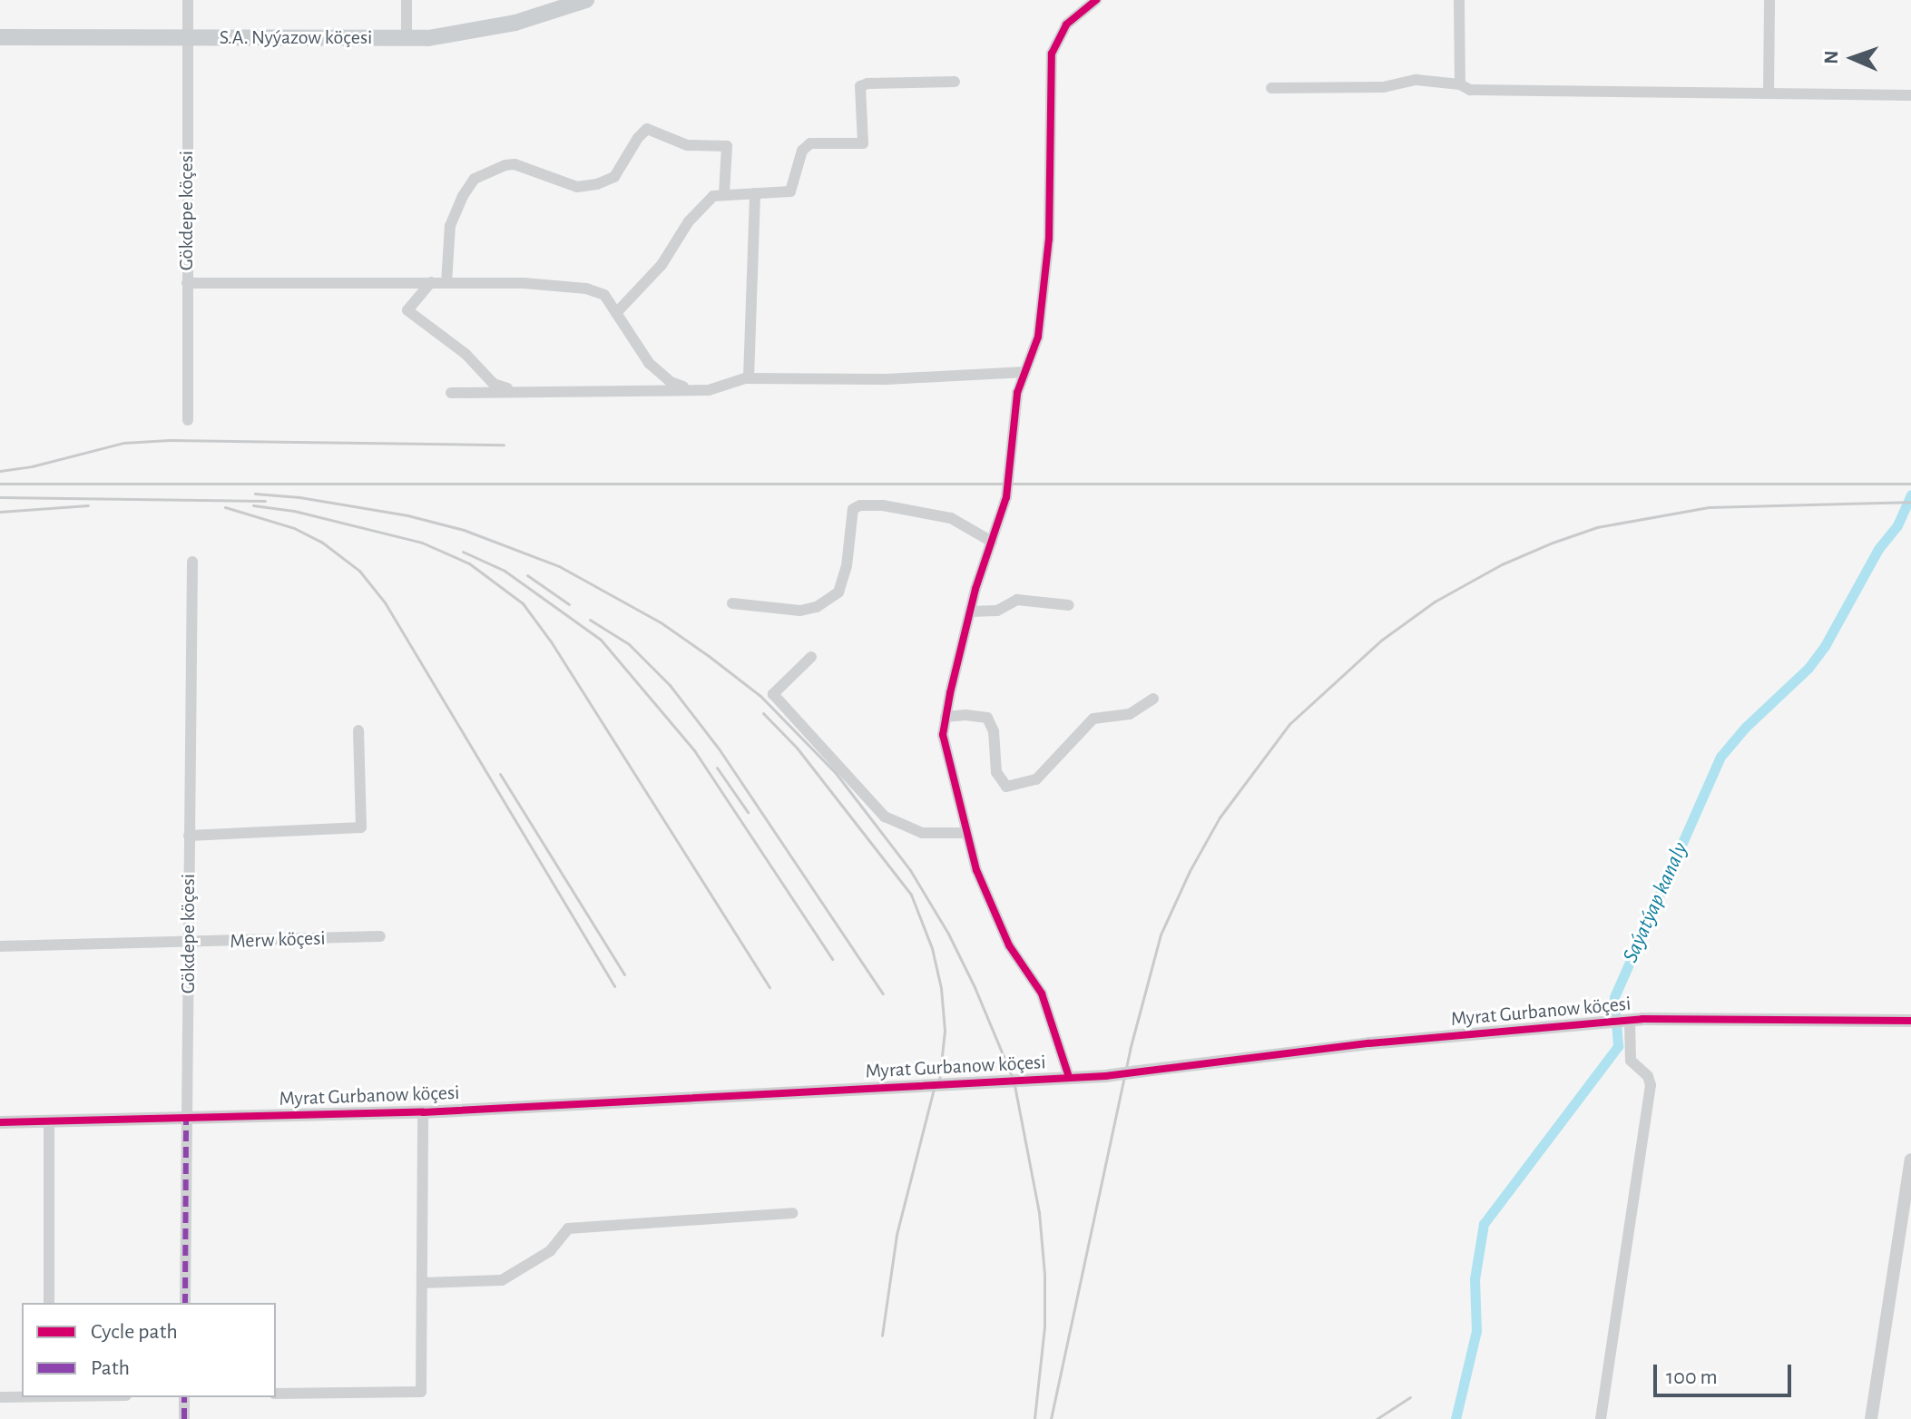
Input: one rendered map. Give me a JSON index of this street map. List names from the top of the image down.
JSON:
{
  "streets": {
    "main road": ["S.A. Nyýazow köçesi"],
    "street": ["Gökdepe köçesi", "Merw köçesi", "Myrat Gurbanow köçesi"]
  },
  "crossings": [
    ["S.A. Nyýazow köçesi", "Gökdepe köçesi"],
    ["Gökdepe köçesi", "Merw köçesi"],
    ["Gökdepe köçesi", "Myrat Gurbanow köçesi"]
  ],
  "water": ["Saýatýap kanaly"],
  "legend": ["Cycle path", "Path"],
  "scale_bar": "100 m",
  "north": "left"
}
